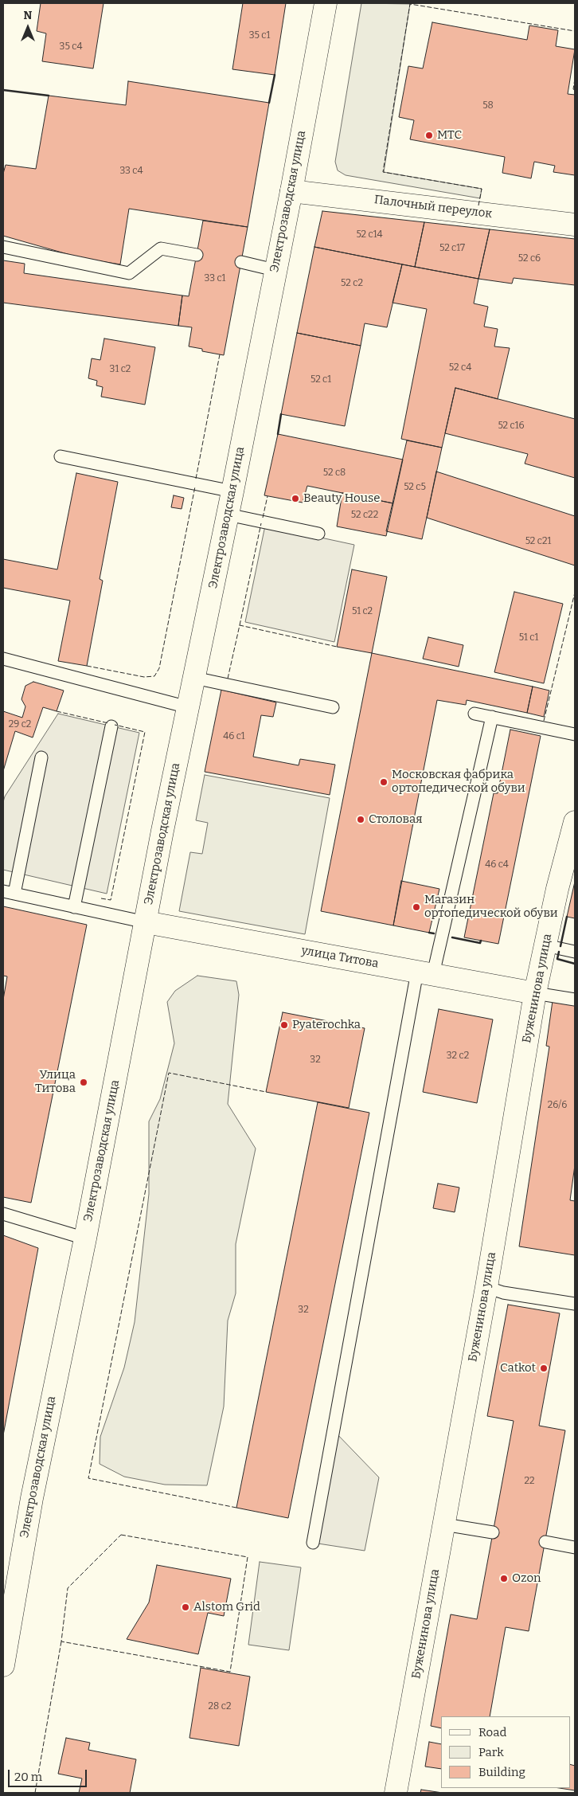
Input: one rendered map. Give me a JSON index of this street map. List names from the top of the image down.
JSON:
{
  "streets": {
    "street": [
      "Электрозаводская улица",
      "Палочный переулок",
      "улица Титова",
      "Буженинова улица"
    ]
  },
  "crossings": [
    ["Электрозаводская улица", "Палочный переулок"],
    ["Электрозаводская улица", "улица Титова"],
    ["улица Титова", "Буженинова улица"]
  ],
  "places": [
    "МТС",
    "Beauty House",
    "Московская фабрика ортопедической обуви",
    "Столовая",
    "Магазин ортопедической обуви",
    "Pyaterochka",
    "Улица Титова",
    "Catkot",
    "Ozon",
    "Alstom Grid"
  ],
  "house_numbers": [
    "35 с1",
    "35 с4",
    "58",
    "33 с4",
    "52 с14",
    "52 с17",
    "52 с6",
    "33 с1",
    "52 с2",
    "52 с4",
    "31 с2",
    "52 с1",
    "52 с16",
    "52 с8",
    "52 с5",
    "52 с22",
    "52 с21",
    "51 с2",
    "51 с1",
    "29 с2",
    "46 с1",
    "46 с4",
    "32 с2",
    "32",
    "26/6",
    "32",
    "22",
    "28 с2"
  ],
  "legend": ["Road", "Park", "Building"],
  "scale_bar": "20 m",
  "north": "top"
}
